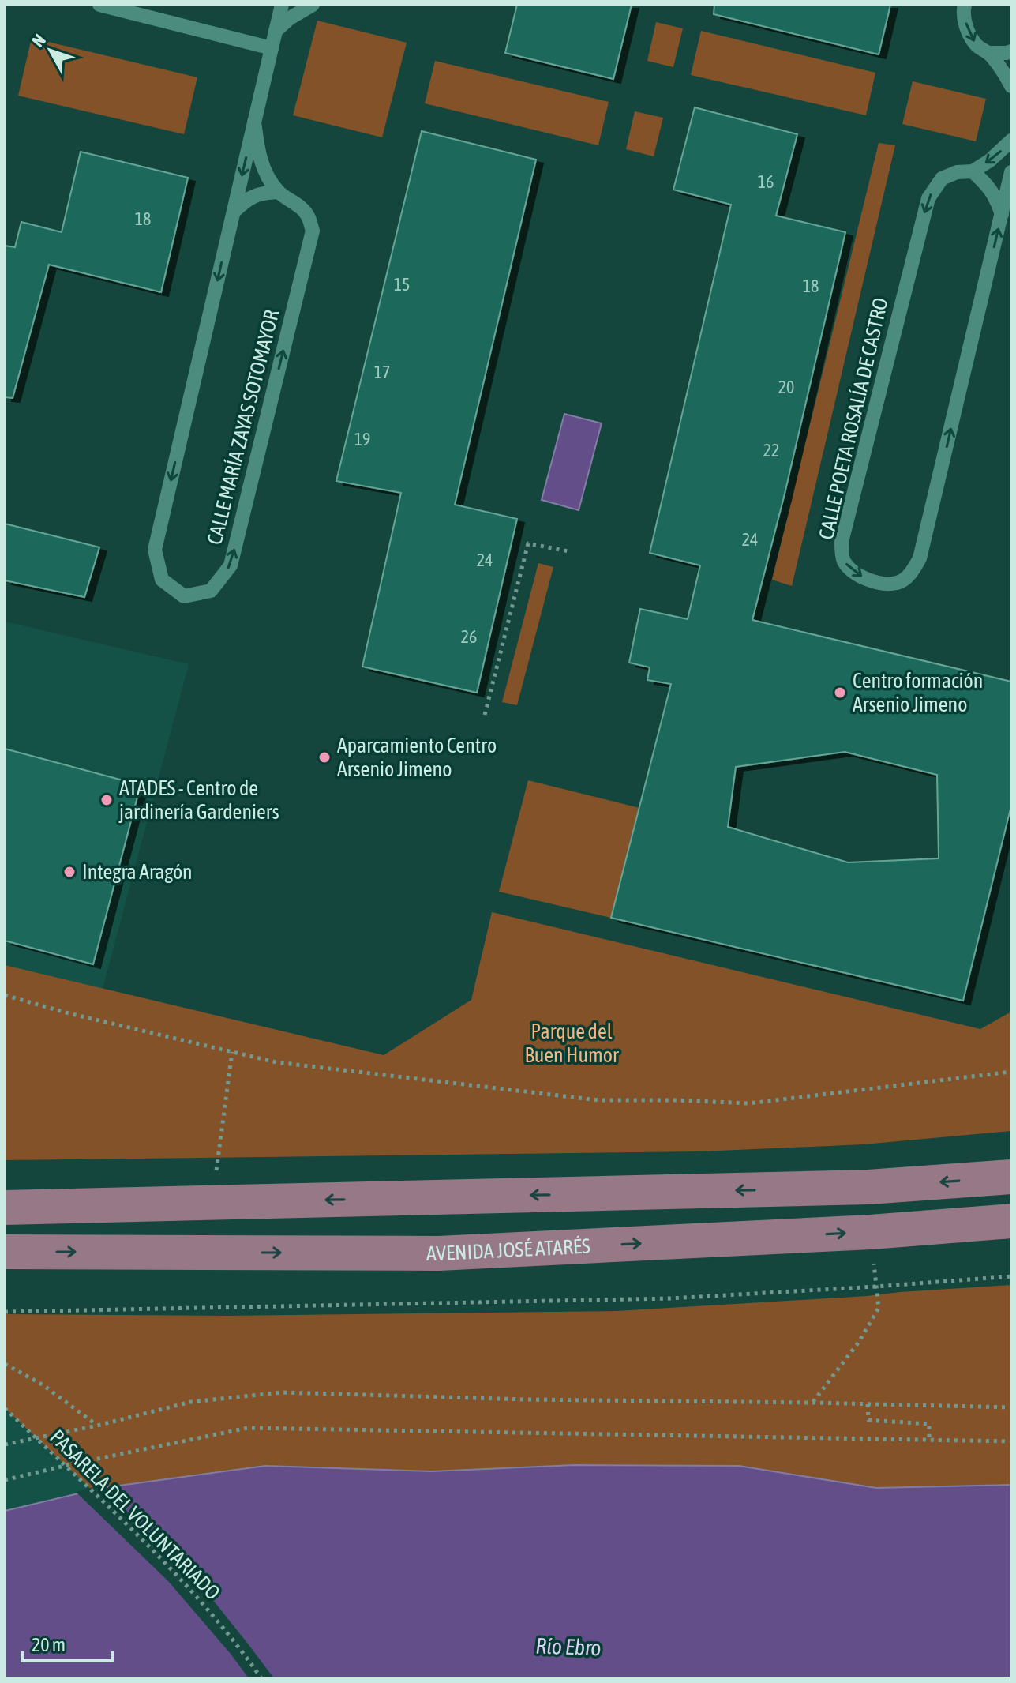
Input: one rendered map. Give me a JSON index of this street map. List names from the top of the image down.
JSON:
{
  "streets": {
    "main road": ["AVENIDA JOSÉ ATARÉS"],
    "lane": ["CALLE POETA ROSALÍA DE CASTRO", "CALLE MARÍA ZAYAS SOTOMAYOR"],
    "path": ["PASARELA DEL VOLUNTARIADO"]
  },
  "water": ["Río Ebro"],
  "parks": ["Parque del Buen Humor"],
  "places": [
    "Centro formación Arsenio Jimeno",
    "Aparcamiento Centro Arsenio Jimeno",
    "ATADES - Centro de jardinería Gardeniers",
    "Integra Aragón"
  ],
  "house_numbers": [
    "16",
    "18",
    "15",
    "18",
    "17",
    "20",
    "19",
    "22",
    "24",
    "24",
    "26"
  ],
  "scale_bar": "20 m",
  "north": "top left"
}
